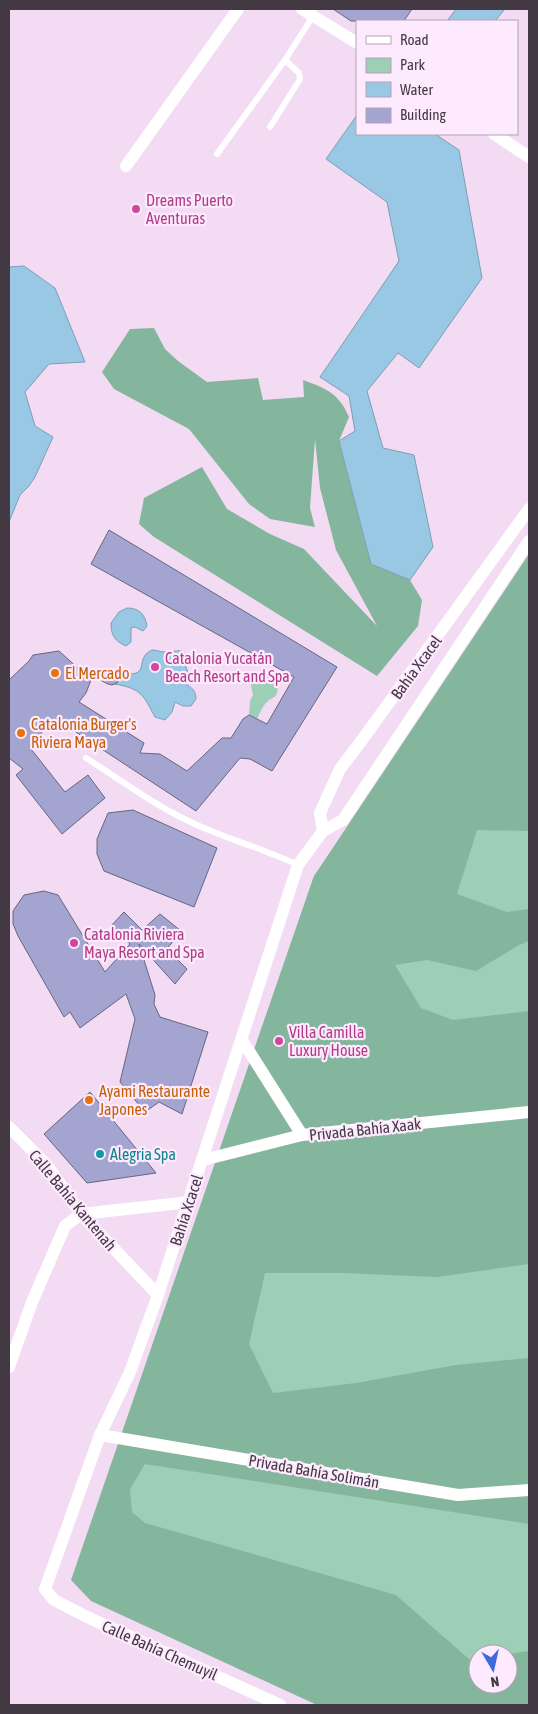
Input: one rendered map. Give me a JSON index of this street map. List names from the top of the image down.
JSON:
{
  "streets": {
    "street": [
      "Bahía Xcacel",
      "Privada Bahía Xaak",
      "Calle Bahía Kantenah",
      "Privada Bahía Solimán",
      "Calle Bahía Chemuyil"
    ]
  },
  "crossings": [
    ["Bahía Xcacel", "Privada Bahía Xaak"],
    ["Bahía Xcacel", "Calle Bahía Kantenah"],
    ["Bahía Xcacel", "Privada Bahía Solimán"],
    ["Bahía Xcacel", "Calle Bahía Chemuyil"]
  ],
  "places": [
    "Dreams Puerto Aventuras",
    "Catalonia Yucatán Beach Resort and Spa",
    "El Mercado",
    "Catalonia Burger's Riviera Maya",
    "Catalonia Riviera Maya Resort and Spa",
    "Villa Camilla Luxury House",
    "Ayami Restaurante Japones",
    "Alegria Spa"
  ],
  "legend": [
    "Road",
    "Park",
    "Water",
    "Building"
  ],
  "north": "bottom"
}
